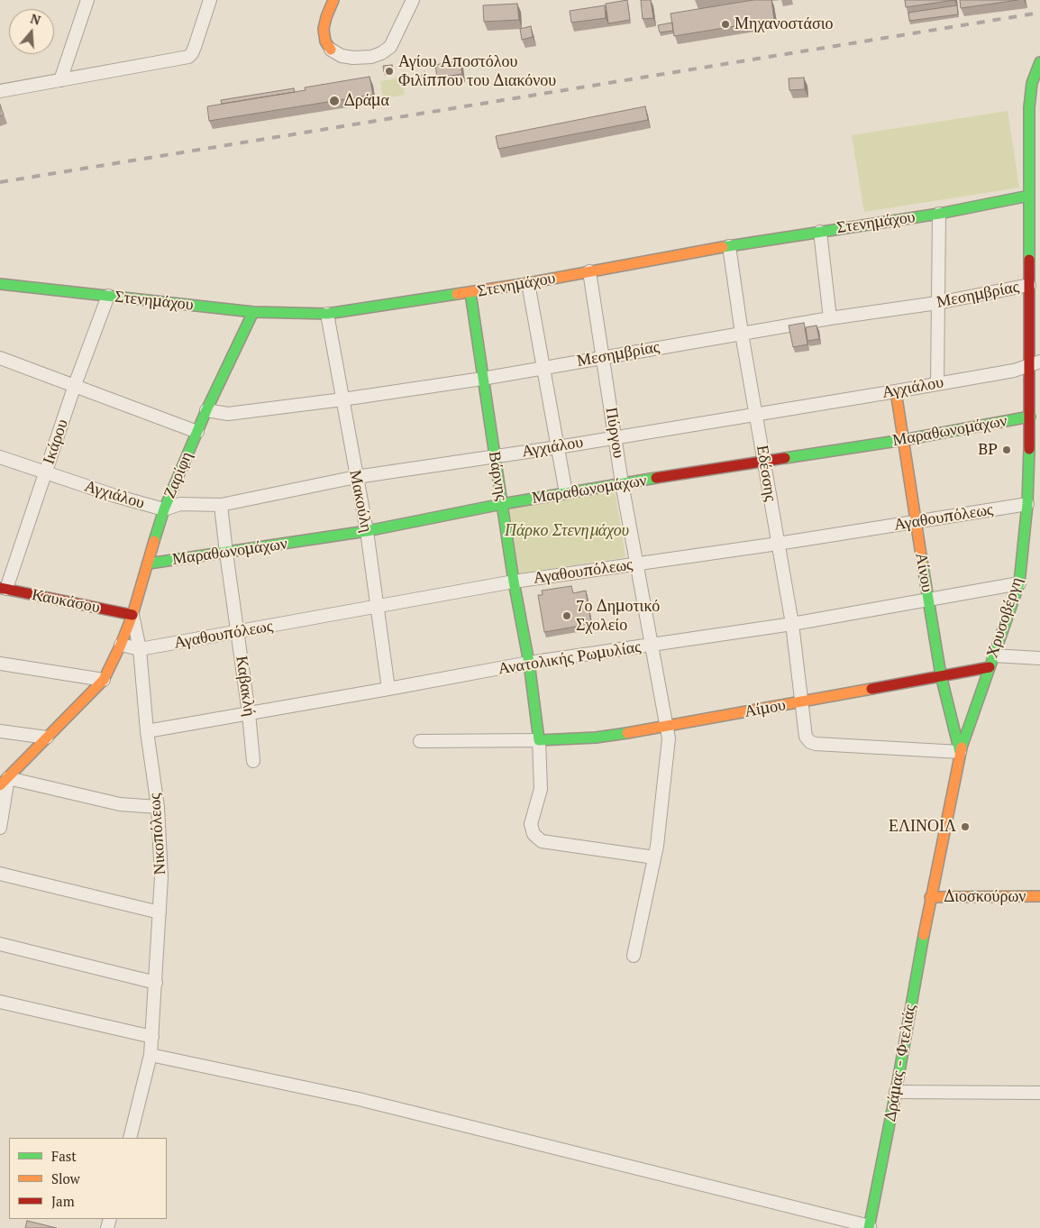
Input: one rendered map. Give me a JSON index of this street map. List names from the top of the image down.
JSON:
{
  "streets": {
    "street": [
      "Στενημάχου",
      "Μεσημβρίας",
      "Αγχιάλου",
      "Μαραθωνομάχων",
      "Πύργου",
      "Ικάρου",
      "Εδέσσης",
      "Ζαρίφη",
      "Βάρνης",
      "Μακούλη",
      "Αγαθουπόλεως",
      "Αίνου",
      "Καυκάσου",
      "Χρυσοβέργη",
      "Ανατολικής Ρωμυλίας",
      "Καβακλή",
      "Αίμου",
      "Νικοπόλεως",
      "Διοσκούρων",
      "Δράμας - Φτελιάς"
    ]
  },
  "crossings": [
    ["Στενημάχου", "Πύργου"],
    ["Στενημάχου", "Ικάρου"],
    ["Στενημάχου", "Εδέσσης"],
    ["Στενημάχου", "Ζαρίφη"],
    ["Στενημάχου", "Βάρνης"],
    ["Στενημάχου", "Μακούλη"],
    ["Στενημάχου", "Χρυσοβέργη"],
    ["Μεσημβρίας", "Πύργου"],
    ["Μεσημβρίας", "Εδέσσης"],
    ["Μεσημβρίας", "Ζαρίφη"],
    ["Μεσημβρίας", "Βάρνης"],
    ["Μεσημβρίας", "Μακούλη"],
    ["Μεσημβρίας", "Χρυσοβέργη"],
    ["Αγχιάλου", "Πύργου"],
    ["Αγχιάλου", "Ικάρου"],
    ["Αγχιάλου", "Εδέσσης"],
    ["Αγχιάλου", "Ζαρίφη"],
    ["Αγχιάλου", "Βάρνης"],
    ["Αγχιάλου", "Μακούλη"],
    ["Αγχιάλου", "Αίνου"],
    ["Αγχιάλου", "Χρυσοβέργη"],
    ["Αγχιάλου", "Καβακλή"],
    ["Μαραθωνομάχων", "Πύργου"],
    ["Μαραθωνομάχων", "Εδέσσης"],
    ["Μαραθωνομάχων", "Ζαρίφη"],
    ["Μαραθωνομάχων", "Βάρνης"],
    ["Μαραθωνομάχων", "Μακούλη"],
    ["Μαραθωνομάχων", "Αίνου"],
    ["Μαραθωνομάχων", "Χρυσοβέργη"],
    ["Μαραθωνομάχων", "Καβακλή"],
    ["Πύργου", "Αγαθουπόλεως"],
    ["Πύργου", "Ανατολικής Ρωμυλίας"],
    ["Πύργου", "Αίμου"],
    ["Ικάρου", "Καυκάσου"],
    ["Εδέσσης", "Αγαθουπόλεως"],
    ["Εδέσσης", "Αίνου"],
    ["Εδέσσης", "Χρυσοβέργη"],
    ["Εδέσσης", "Ανατολικής Ρωμυλίας"],
    ["Εδέσσης", "Αίμου"],
    ["Ζαρίφη", "Καυκάσου"],
    ["Ζαρίφη", "Νικοπόλεως"],
    ["Βάρνης", "Αγαθουπόλεως"],
    ["Βάρνης", "Ανατολικής Ρωμυλίας"],
    ["Βάρνης", "Αίμου"],
    ["Μακούλη", "Αγαθουπόλεως"],
    ["Μακούλη", "Ανατολικής Ρωμυλίας"],
    ["Αγαθουπόλεως", "Αίνου"],
    ["Αγαθουπόλεως", "Χρυσοβέργη"],
    ["Αγαθουπόλεως", "Καβακλή"],
    ["Αγαθουπόλεως", "Νικοπόλεως"],
    ["Αίνου", "Χρυσοβέργη"],
    ["Αίνου", "Ανατολικής Ρωμυλίας"],
    ["Αίνου", "Αίμου"],
    ["Καυκάσου", "Νικοπόλεως"],
    ["Χρυσοβέργη", "Ανατολικής Ρωμυλίας"],
    ["Χρυσοβέργη", "Αίμου"],
    ["Χρυσοβέργη", "Διοσκούρων"],
    ["Χρυσοβέργη", "Δράμας - Φτελιάς"],
    ["Ανατολικής Ρωμυλίας", "Καβακλή"],
    ["Ανατολικής Ρωμυλίας", "Νικοπόλεως"],
    ["Διοσκούρων", "Δράμας - Φτελιάς"]
  ],
  "parks": ["Πάρκο Στενημάχου"],
  "places": [
    "Μηχανοστάσιο",
    "Αγίου Αποστόλου Φιλίππου του Διακόνου",
    "Δράμα",
    "BP",
    "7ο Δημοτικό Σχολείο",
    "ΕΛΙΝΟΙΛ"
  ],
  "legend": ["Fast", "Slow", "Jam"],
  "north": "top"
}
